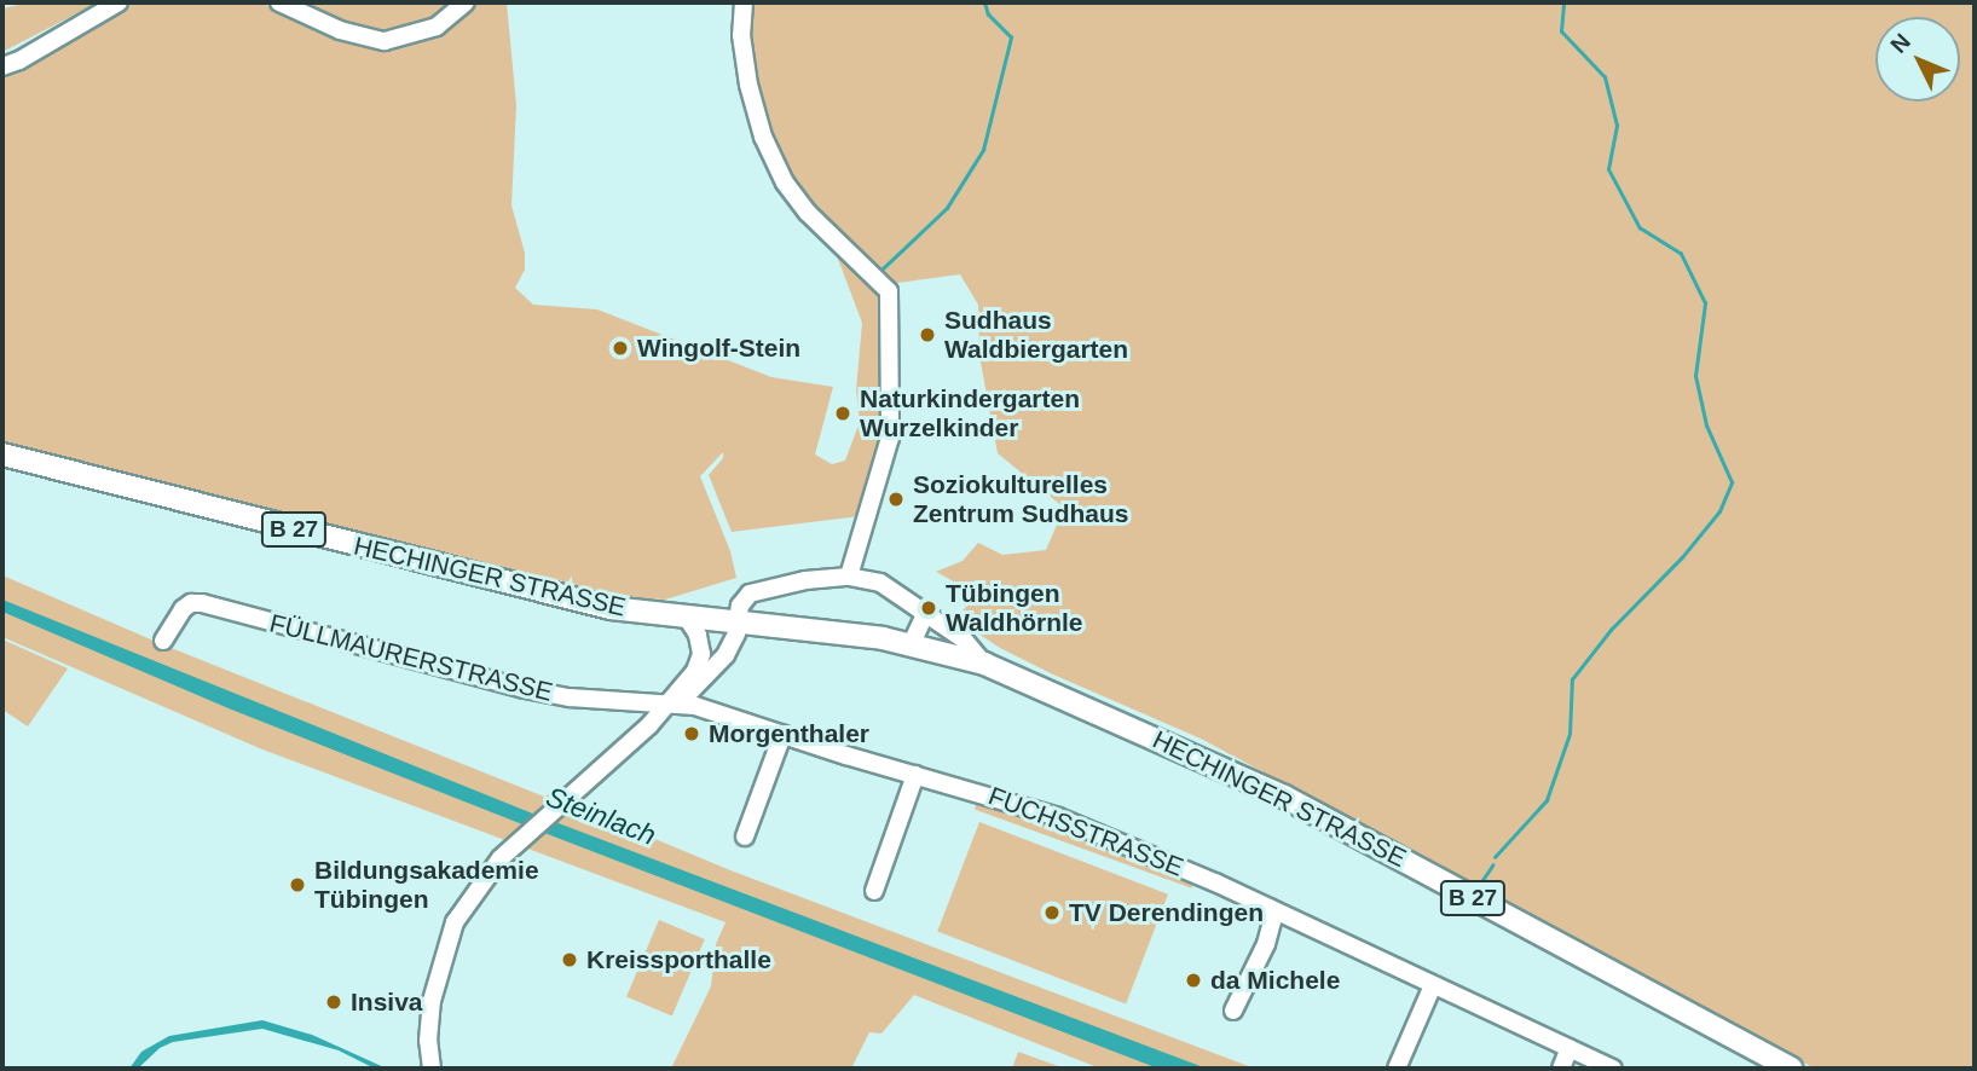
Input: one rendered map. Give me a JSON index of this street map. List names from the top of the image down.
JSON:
{
  "streets": {
    "main road": ["B 27", "HECHINGER STRASSE"],
    "street": ["FÜLLMAURERSTRASSE", "FUCHSSTRASSE"]
  },
  "crossings": [
    ["FÜLLMAURERSTRASSE", "FUCHSSTRASSE"]
  ],
  "water": ["Steinlach"],
  "places": [
    "Sudhaus Waldbiergarten",
    "Wingolf-Stein",
    "Naturkindergarten Wurzelkinder",
    "Soziokulturelles Zentrum Sudhaus",
    "Tübingen Waldhörnle",
    "Morgenthaler",
    "Bildungsakademie Tübingen",
    "TV Derendingen",
    "Kreissporthalle",
    "da Michele",
    "Insiva"
  ],
  "north": "top left"
}
